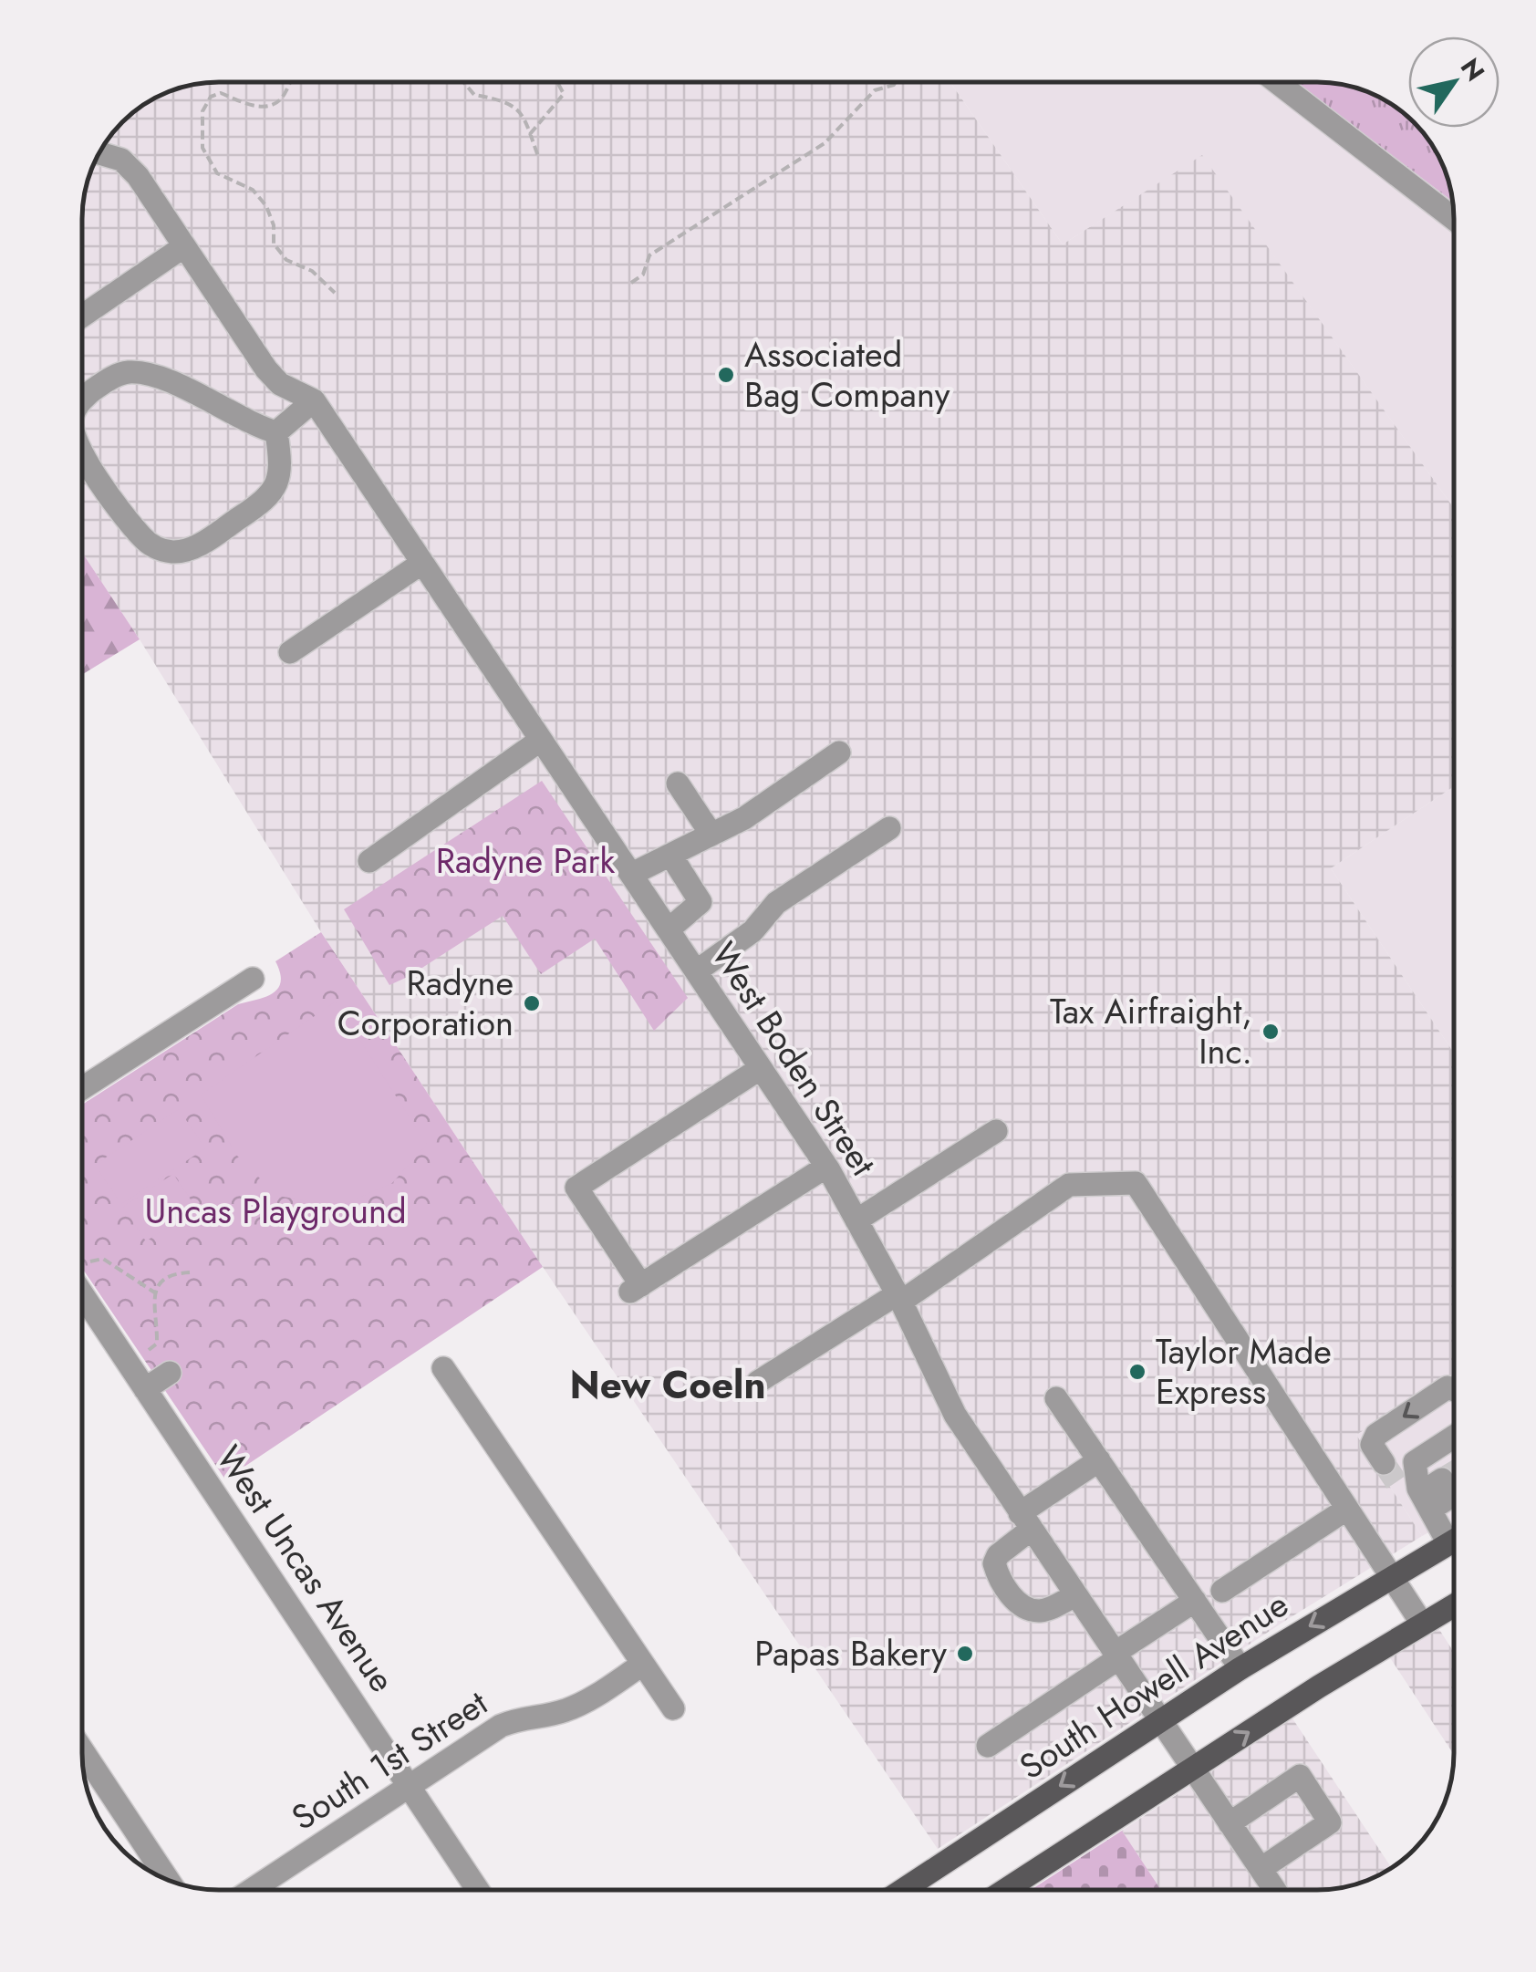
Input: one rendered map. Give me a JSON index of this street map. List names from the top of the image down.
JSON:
{
  "streets": {
    "main road": ["South Howell Avenue"],
    "street": ["West Boden Street", "West Uncas Avenue", "South 1st Street"]
  },
  "crossings": [
    ["West Boden Street", "South Howell Avenue"],
    ["West Uncas Avenue", "South 1st Street"]
  ],
  "districts": ["New Coeln"],
  "parks": ["Radyne Park", "Uncas Playground"],
  "places": [
    "Associated Bag Company",
    "Radyne Corporation",
    "Tax Airfraight, Inc.",
    "Taylor Made Express",
    "Papas Bakery"
  ],
  "north": "top right"
}
